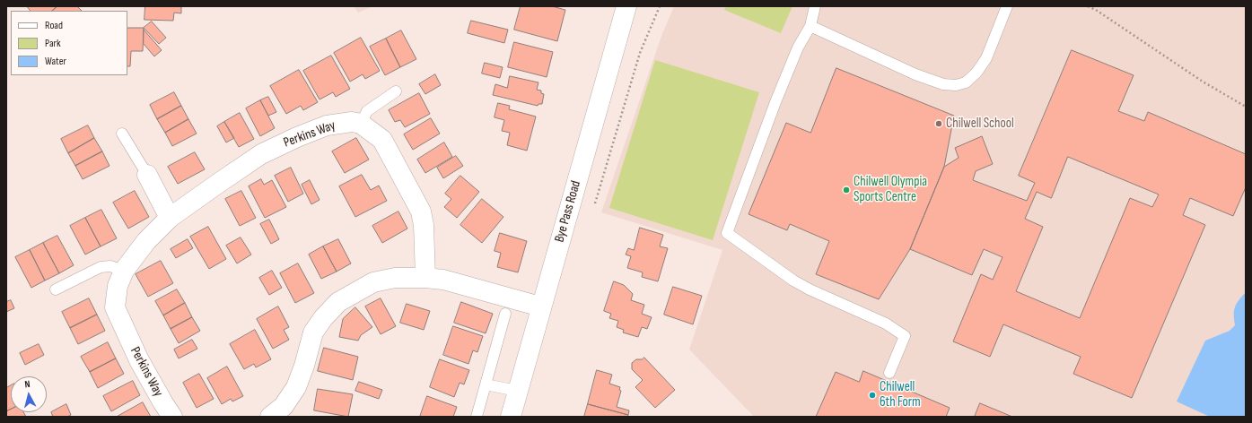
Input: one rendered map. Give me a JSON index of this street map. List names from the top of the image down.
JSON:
{
  "streets": {
    "street": ["Perkins Way", "Bye Pass Road"]
  },
  "places": ["Chilwell School", "Chilwell Olympia Sports Centre", "Chilwell 6th Form"],
  "legend": ["Road", "Park", "Water"],
  "north": "top"
}
